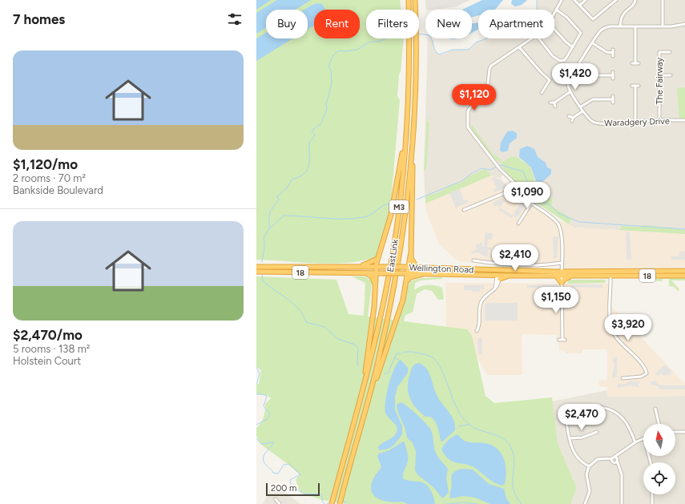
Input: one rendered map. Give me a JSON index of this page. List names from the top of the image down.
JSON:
{
  "streets": {
    "highway": [
      "M3",
      "EastLink",
      "Wellington Road",
      "18"
    ],
    "street": ["The Fairway", "Waradgery Drive"]
  },
  "crossings": [
    ["The Fairway", "Waradgery Drive"]
  ],
  "scale_bar": "200 m",
  "north": "top",
  "page": {
    "heading": "7 homes",
    "chip": [
      "Buy",
      "Rent",
      "Filters",
      "New",
      "Apartment"
    ],
    "list": [
      {
        "name": "$1,120/mo",
        "note": "2 rooms · 70 m² · Bankside Boulevard"
      },
      {
        "name": "$2,470/mo",
        "note": "5 rooms · 138 m² · Holstein Court"
      }
    ],
    "price": [
      "$1,420",
      "$1,120",
      "$1,090",
      "$2,410",
      "$1,150",
      "$3,920",
      "$2,470"
    ],
    "scale": "200 m"
  }
}
